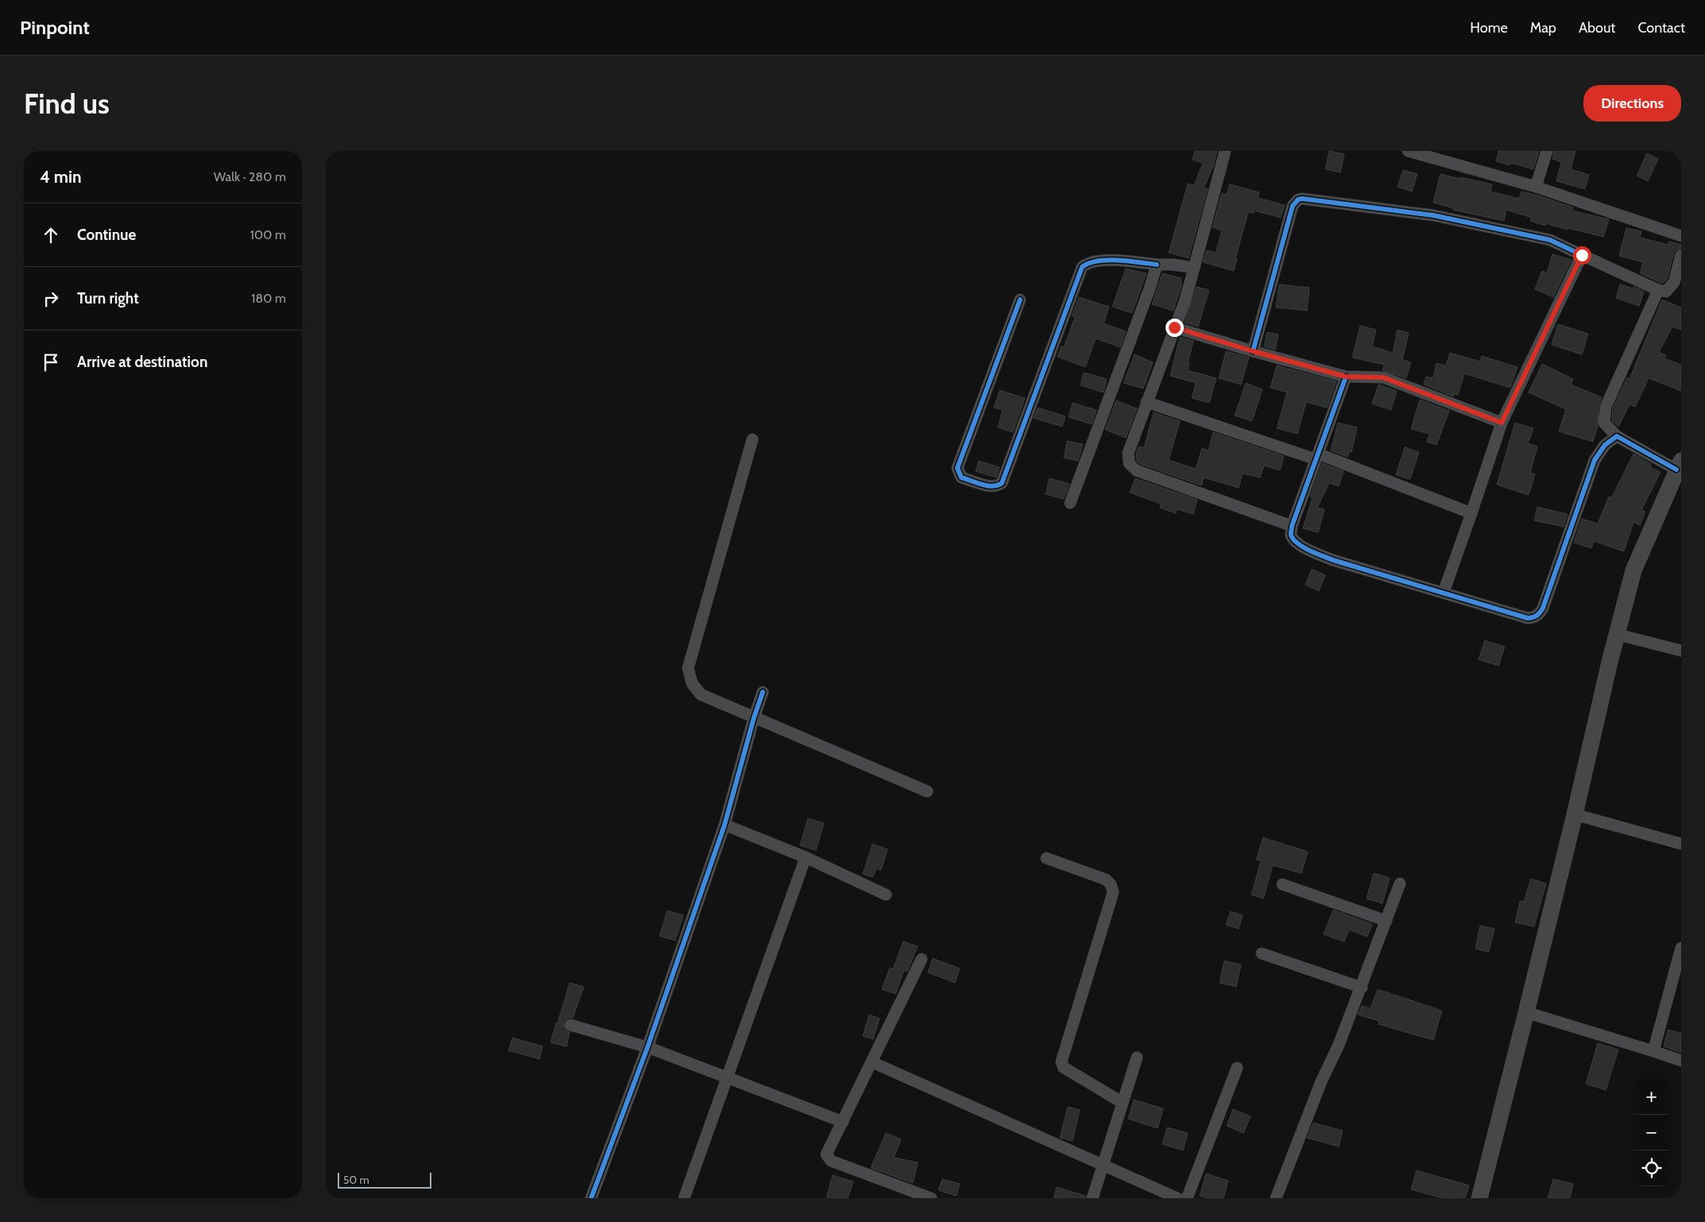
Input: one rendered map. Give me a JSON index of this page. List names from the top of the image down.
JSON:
{
  "scale_bar": "50 m",
  "page": {
    "header": "Pinpoint",
    "nav": [
      "Home",
      "Map",
      "About",
      "Contact"
    ],
    "buttons": "Directions",
    "title": "Find us",
    "heading": ["4 min", "Walk · 280 m"],
    "list": [
      ["Continue", "100 m"],
      ["Turn right", "180 m"],
      "Arrive at destination"
    ],
    "map_buttons": ["+", "−"],
    "scale": "50 m"
  }
}
